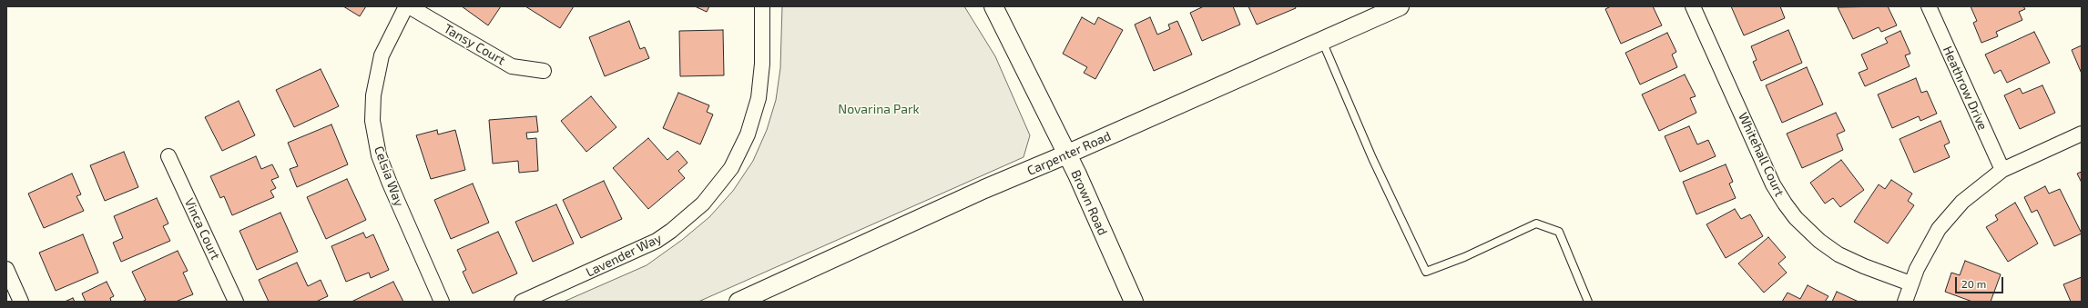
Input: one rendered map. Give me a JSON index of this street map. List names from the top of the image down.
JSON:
{
  "streets": {
    "street": [
      "Tansy Court",
      "Heathrow Drive",
      "Carpenter Road",
      "Whitehall Court",
      "Celsia Way",
      "Brown Road",
      "Vinca Court",
      "Lavender Way"
    ]
  },
  "crossings": [
    ["Tansy Court", "Celsia Way"],
    ["Carpenter Road", "Brown Road"]
  ],
  "parks": ["Novarina Park"],
  "scale_bar": "20 m"
}
